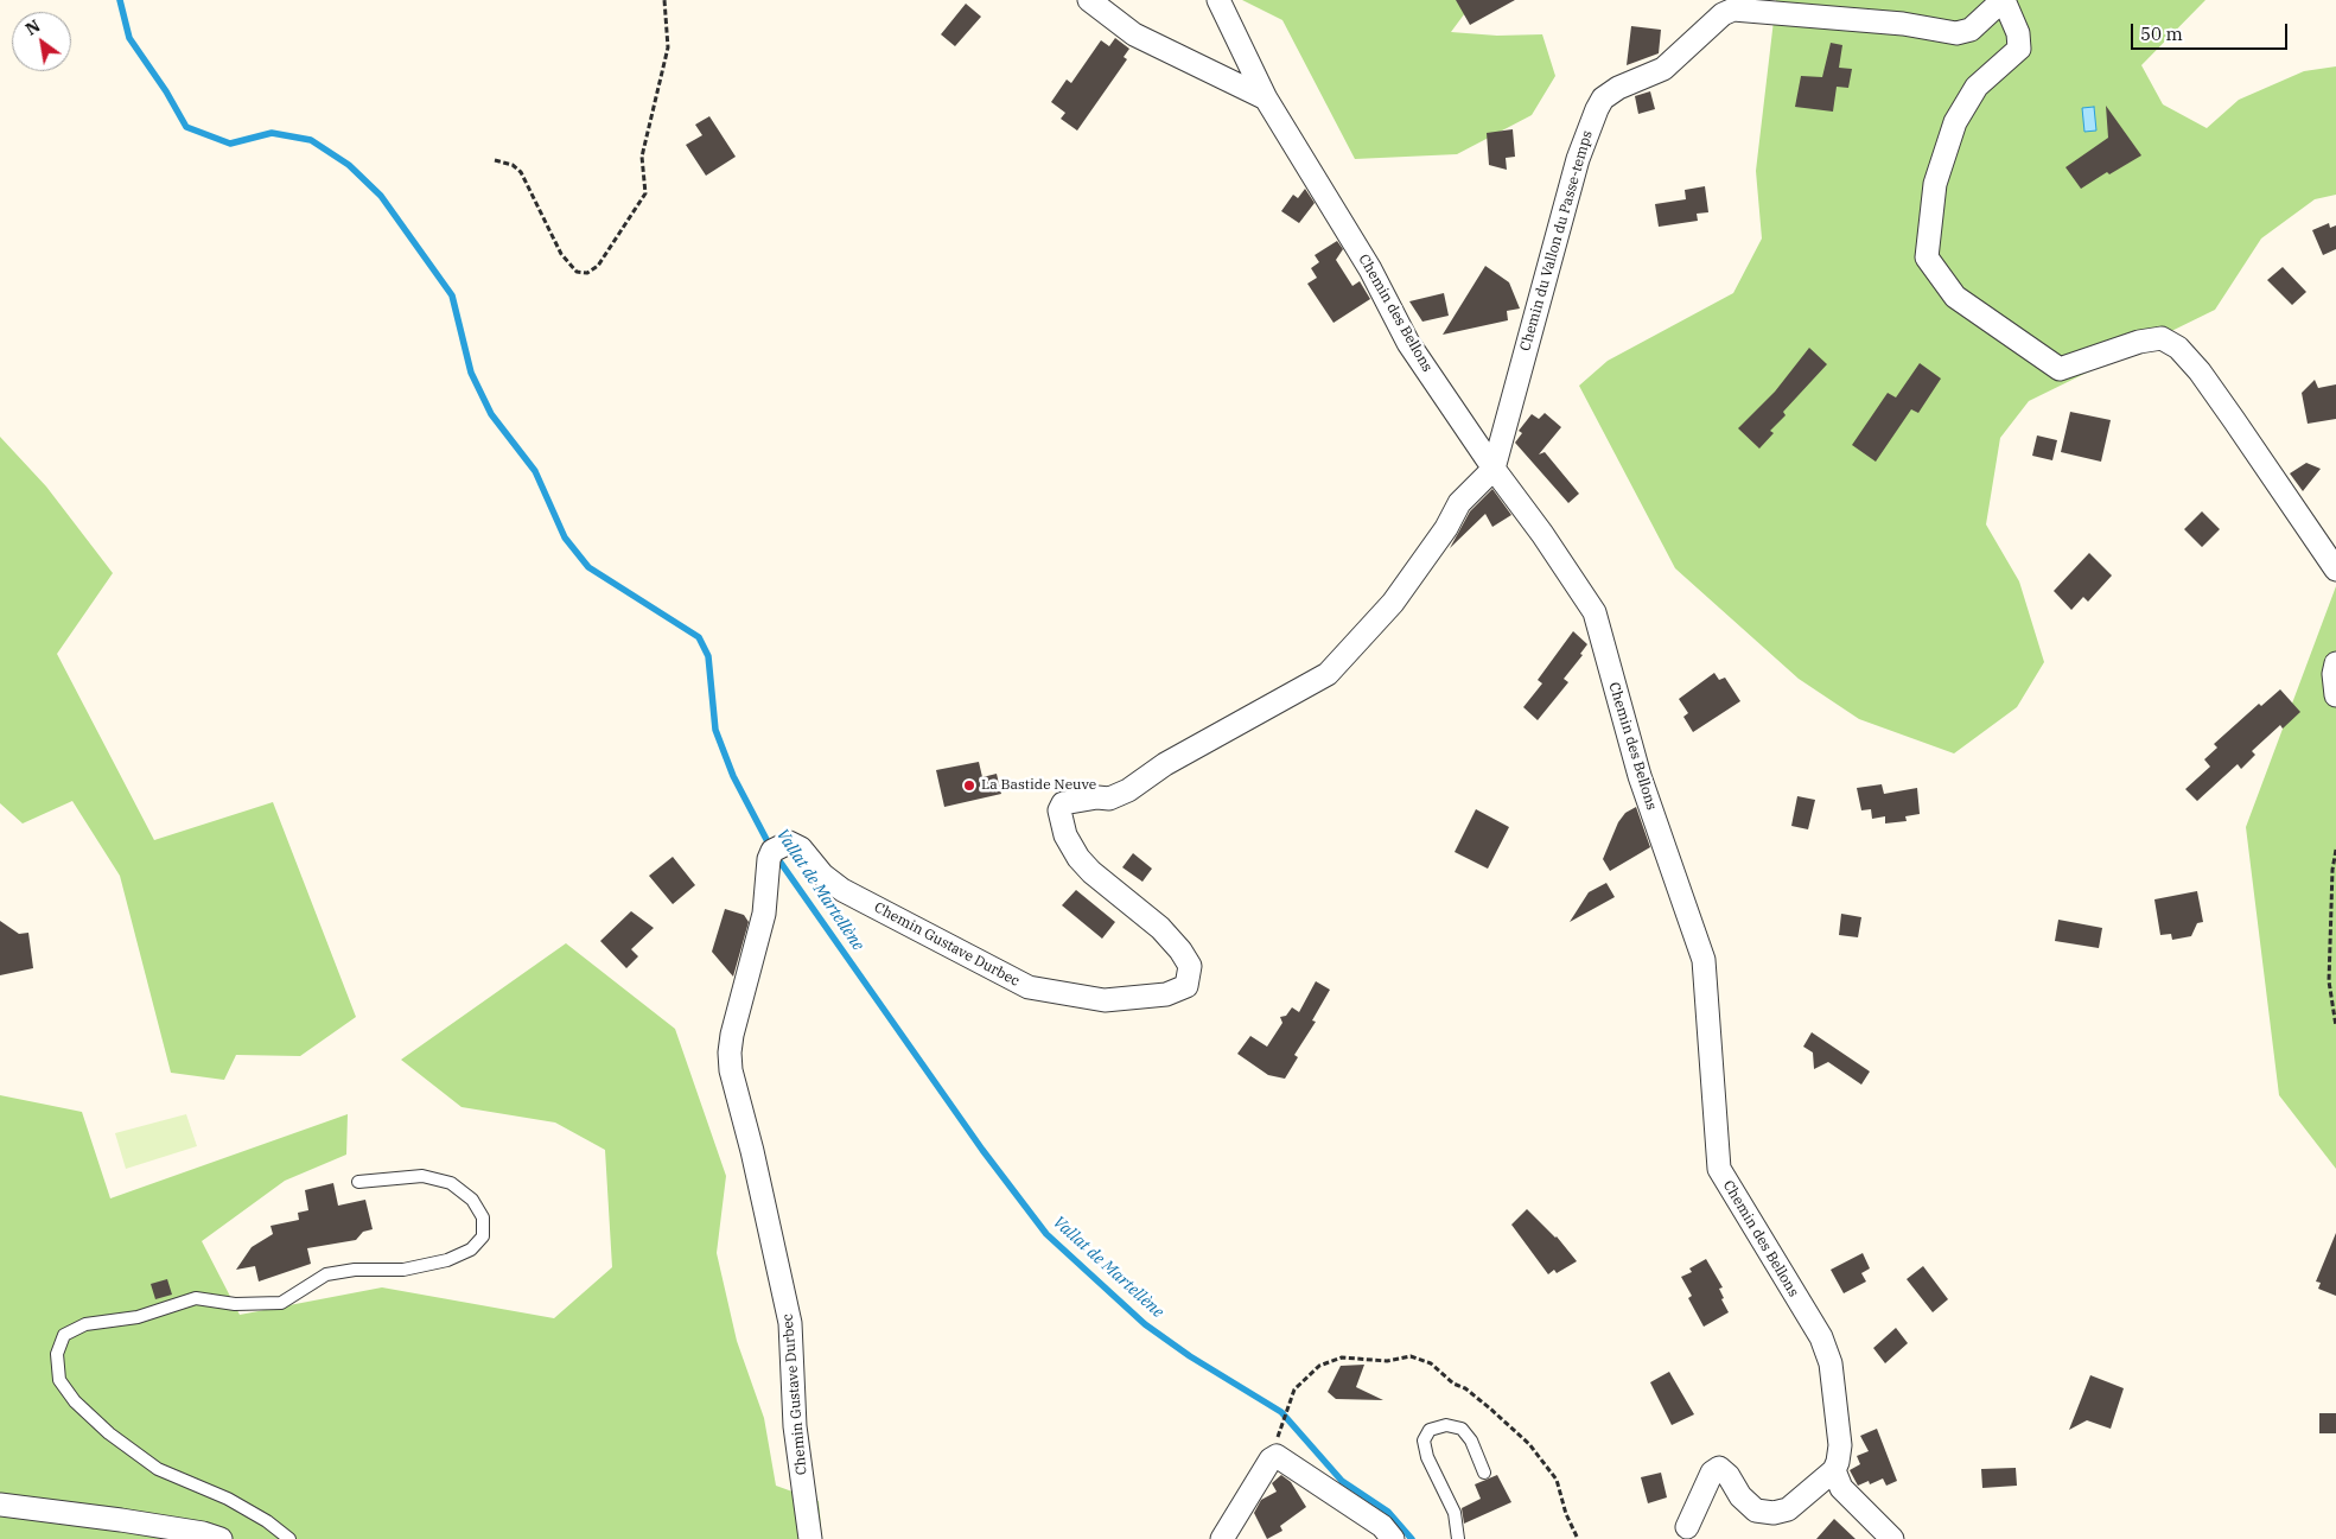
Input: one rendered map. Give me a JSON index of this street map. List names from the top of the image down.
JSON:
{
  "streets": {
    "street": ["Chemin du Vallon du Passe-temps", "Chemin des Bellons", "Chemin Gustave Durbec"]
  },
  "crossings": [
    ["Chemin du Vallon du Passe-temps", "Chemin des Bellons"],
    ["Chemin du Vallon du Passe-temps", "Chemin Gustave Durbec"],
    ["Chemin des Bellons", "Chemin Gustave Durbec"]
  ],
  "water": ["Vallat de Martellène"],
  "places": ["La Bastide Neuve"],
  "scale_bar": "50 m",
  "north": "top left"
}
